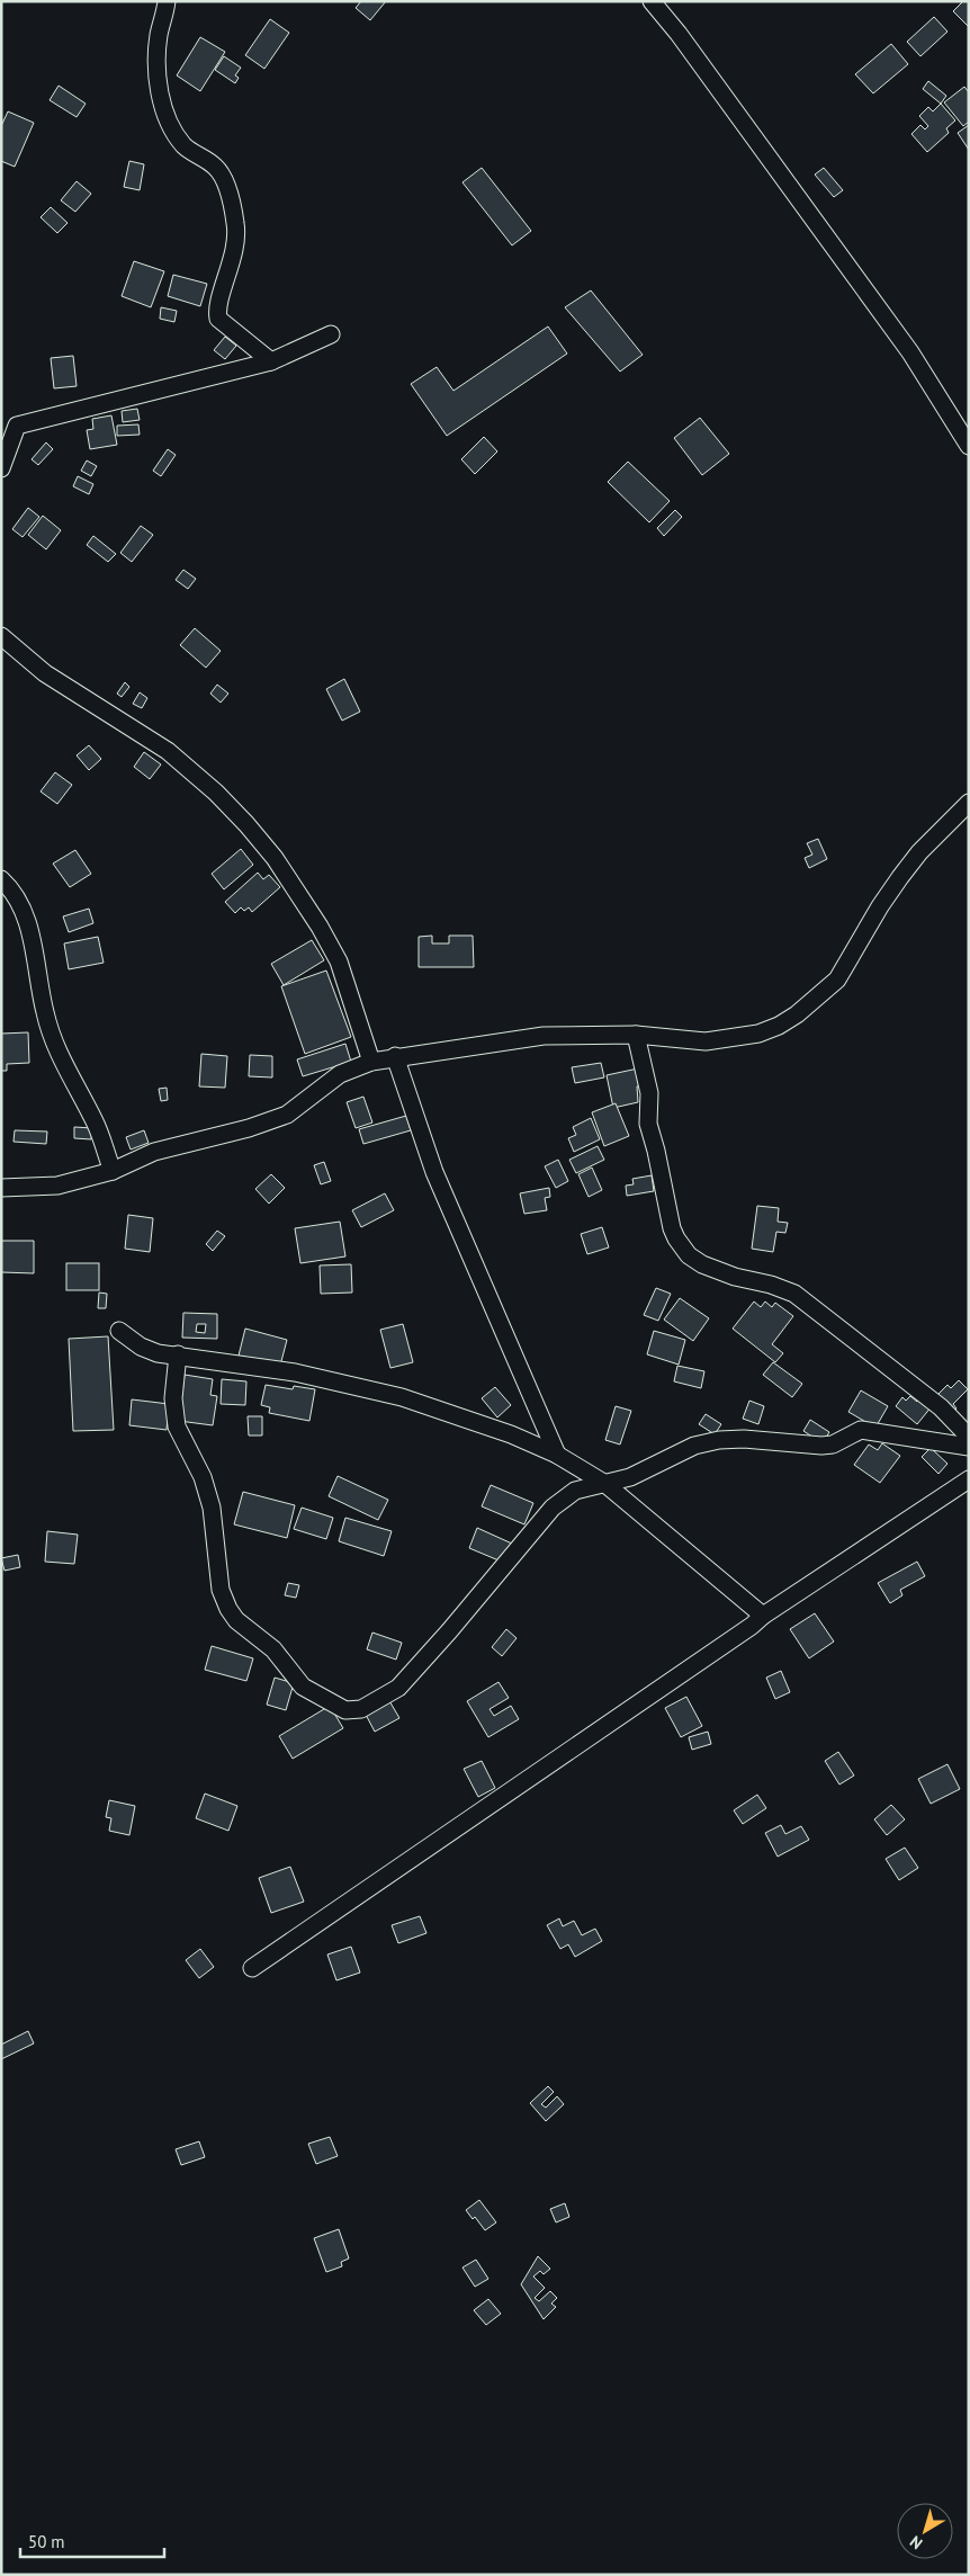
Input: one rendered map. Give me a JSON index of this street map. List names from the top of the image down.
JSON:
{
  "scale_bar": "50 m",
  "north": "bottom left"
}
